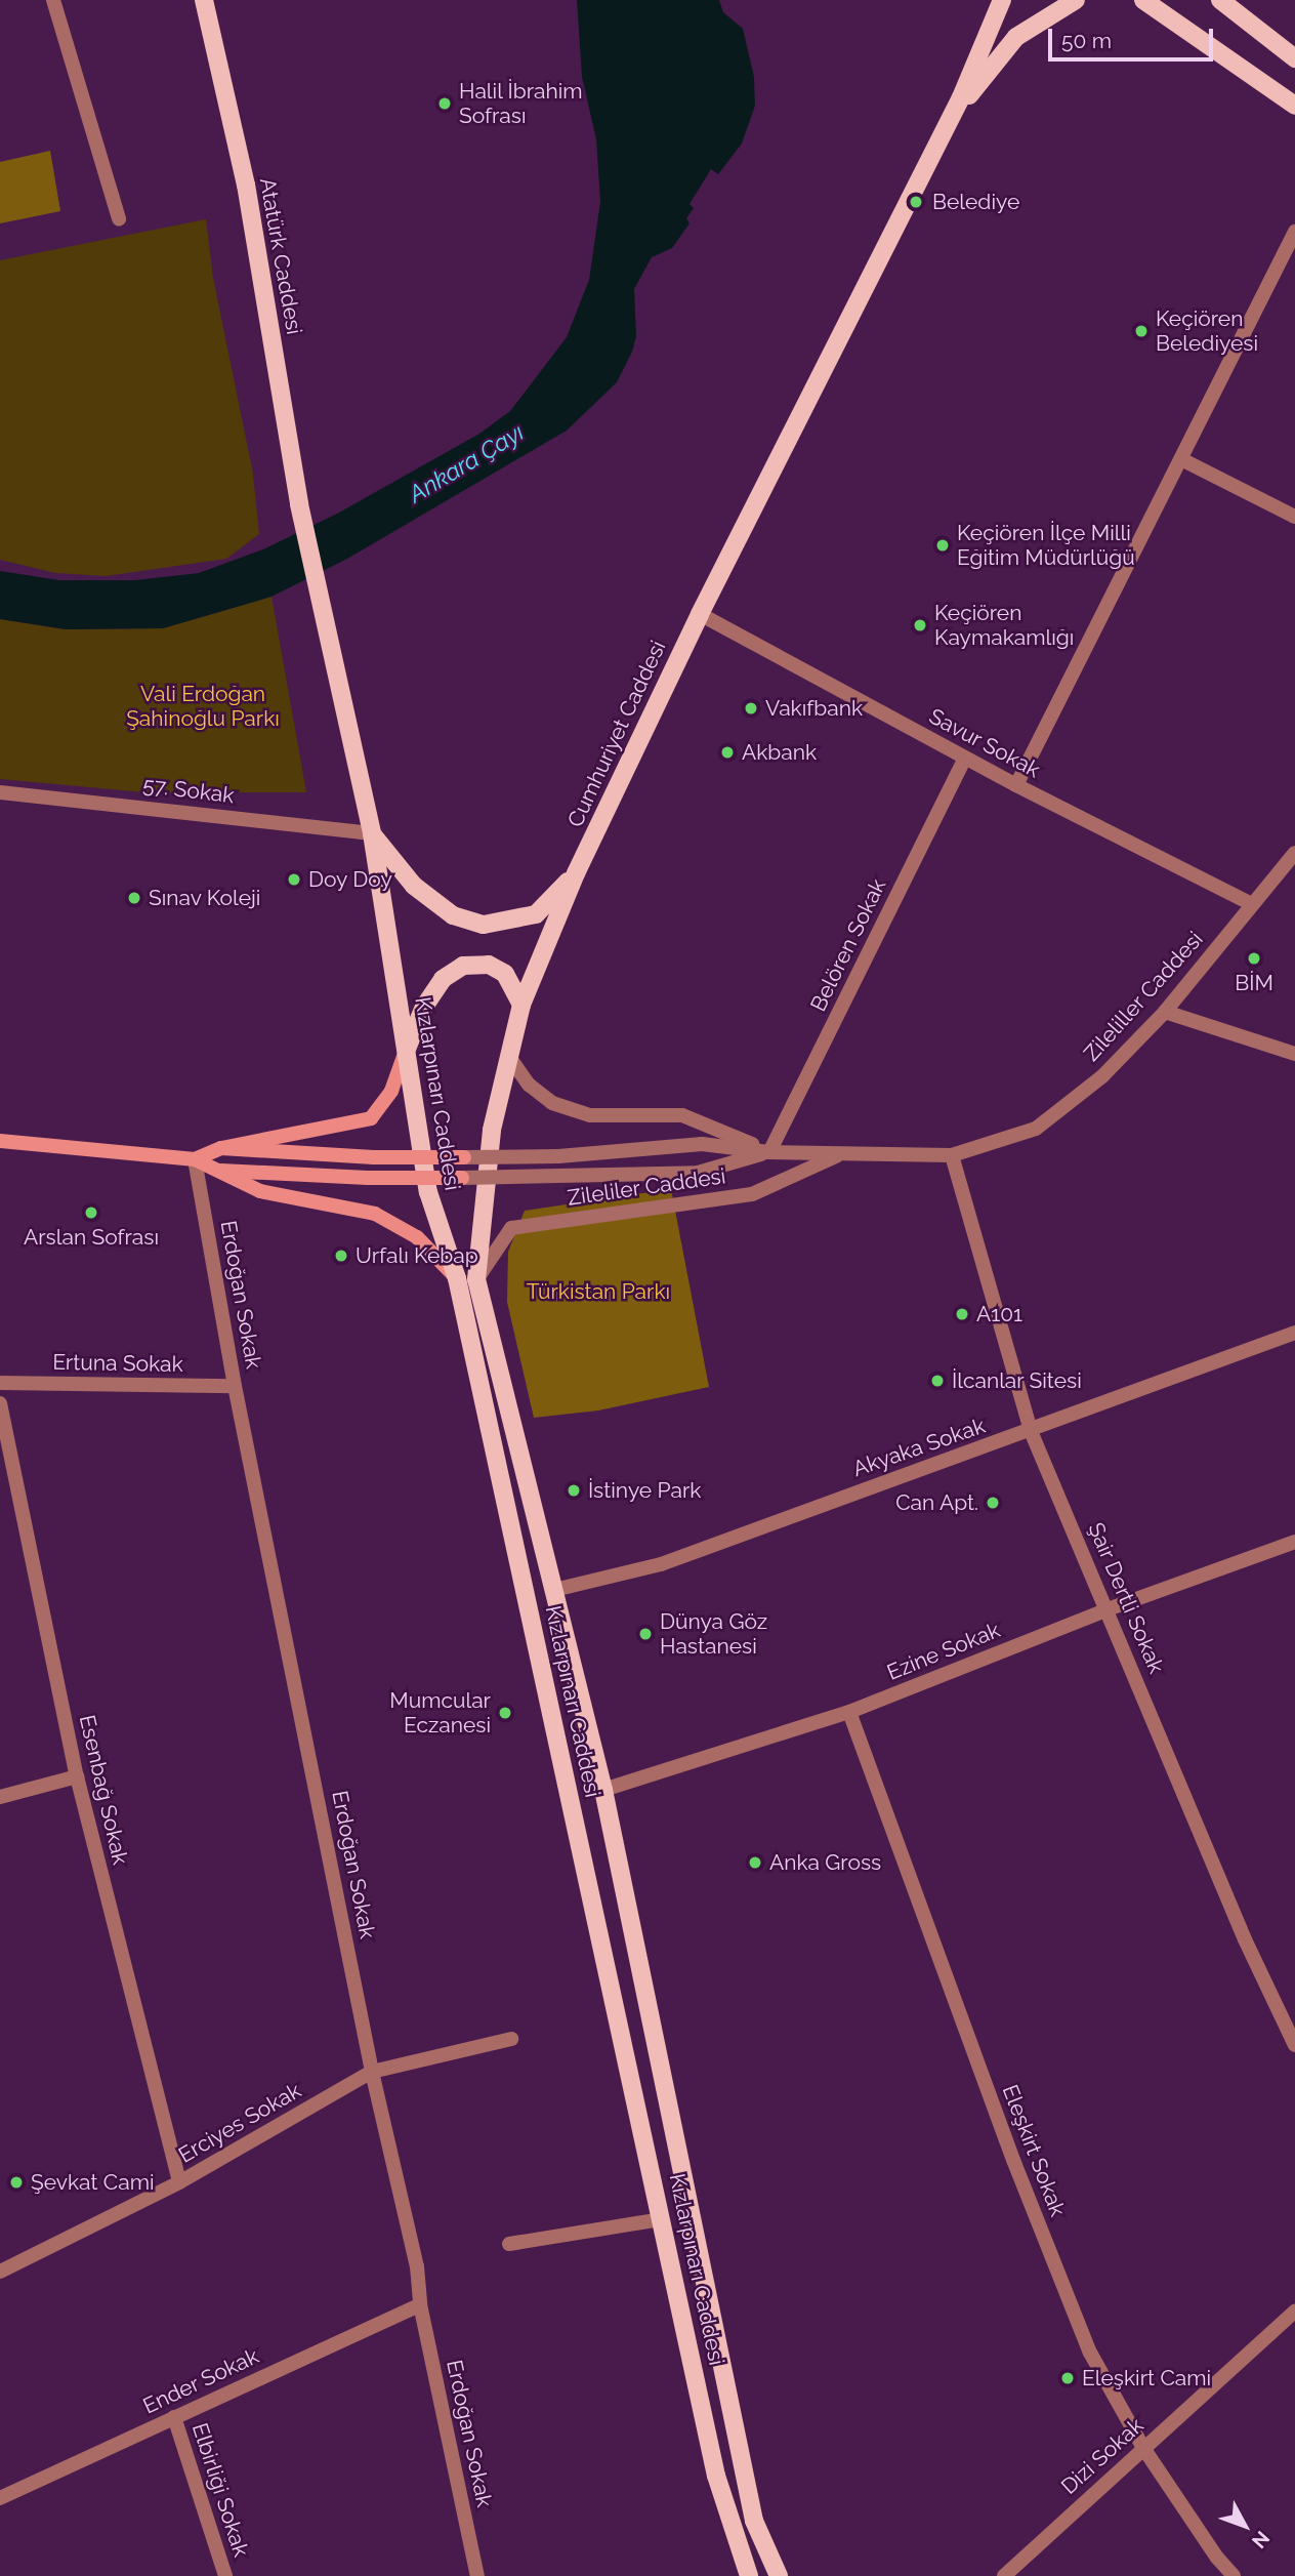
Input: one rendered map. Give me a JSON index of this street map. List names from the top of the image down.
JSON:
{
  "streets": {
    "main road": ["Atatürk Caddesi", "Cumhuriyet Caddesi", "Kızlarpınarı Caddesi"],
    "street": [
      "Savur Sokak",
      "57. Sokak",
      "Belören Sokak",
      "Zileliller Caddesi",
      "Zileliler Caddesi",
      "Erdoğan Sokak",
      "Ertuna Sokak",
      "Akyaka Sokak",
      "Şair Dertli Sokak",
      "Ezine Sokak",
      "Esenbağ Sokak",
      "Erciyes Sokak",
      "Eleşkirt Sokak",
      "Ender Sokak",
      "Dizi Sokak",
      "Elbirliği Sokak"
    ]
  },
  "crossings": [
    ["Atatürk Caddesi", "Kızlarpınarı Caddesi"],
    ["Cumhuriyet Caddesi", "Savur Sokak"],
    ["Cumhuriyet Caddesi", "Kızlarpınarı Caddesi"],
    ["Savur Sokak", "Belören Sokak"],
    ["Savur Sokak", "Zileliller Caddesi"],
    ["57. Sokak", "Kızlarpınarı Caddesi"],
    ["Belören Sokak", "Zileliller Caddesi"],
    ["Zileliller Caddesi", "Zileliler Caddesi"],
    ["Zileliller Caddesi", "Şair Dertli Sokak"],
    ["Kızlarpınarı Caddesi", "Zileliler Caddesi"],
    ["Kızlarpınarı Caddesi", "Akyaka Sokak"],
    ["Kızlarpınarı Caddesi", "Ezine Sokak"],
    ["Erdoğan Sokak", "Ertuna Sokak"],
    ["Erdoğan Sokak", "Erciyes Sokak"],
    ["Erdoğan Sokak", "Ender Sokak"],
    ["Akyaka Sokak", "Şair Dertli Sokak"],
    ["Şair Dertli Sokak", "Ezine Sokak"],
    ["Ezine Sokak", "Eleşkirt Sokak"],
    ["Esenbağ Sokak", "Erciyes Sokak"],
    ["Eleşkirt Sokak", "Dizi Sokak"],
    ["Ender Sokak", "Elbirliği Sokak"]
  ],
  "water": ["Ankara Çayı"],
  "parks": ["Vali Erdoğan Şahinoğlu Parkı", "Türkistan Parkı"],
  "places": [
    "Halil İbrahim Sofrası",
    "Belediye",
    "Keçiören Belediyesi",
    "Keçiören İlçe Milli Eğitim Müdürlüğü",
    "Keçiören Kaymakamlığı",
    "Vakıfbank",
    "Akbank",
    "Doy Doy",
    "Sınav Koleji",
    "BİM",
    "Arslan Sofrası",
    "Urfalı Kebap",
    "A101",
    "İlcanlar Sitesi",
    "İstinye Park",
    "Can Apt.",
    "Dünya Göz Hastanesi",
    "Mumcular Eczanesi",
    "Anka Gross",
    "Şevkat Cami",
    "Eleşkirt Cami"
  ],
  "scale_bar": "50 m",
  "north": "bottom right"
}
